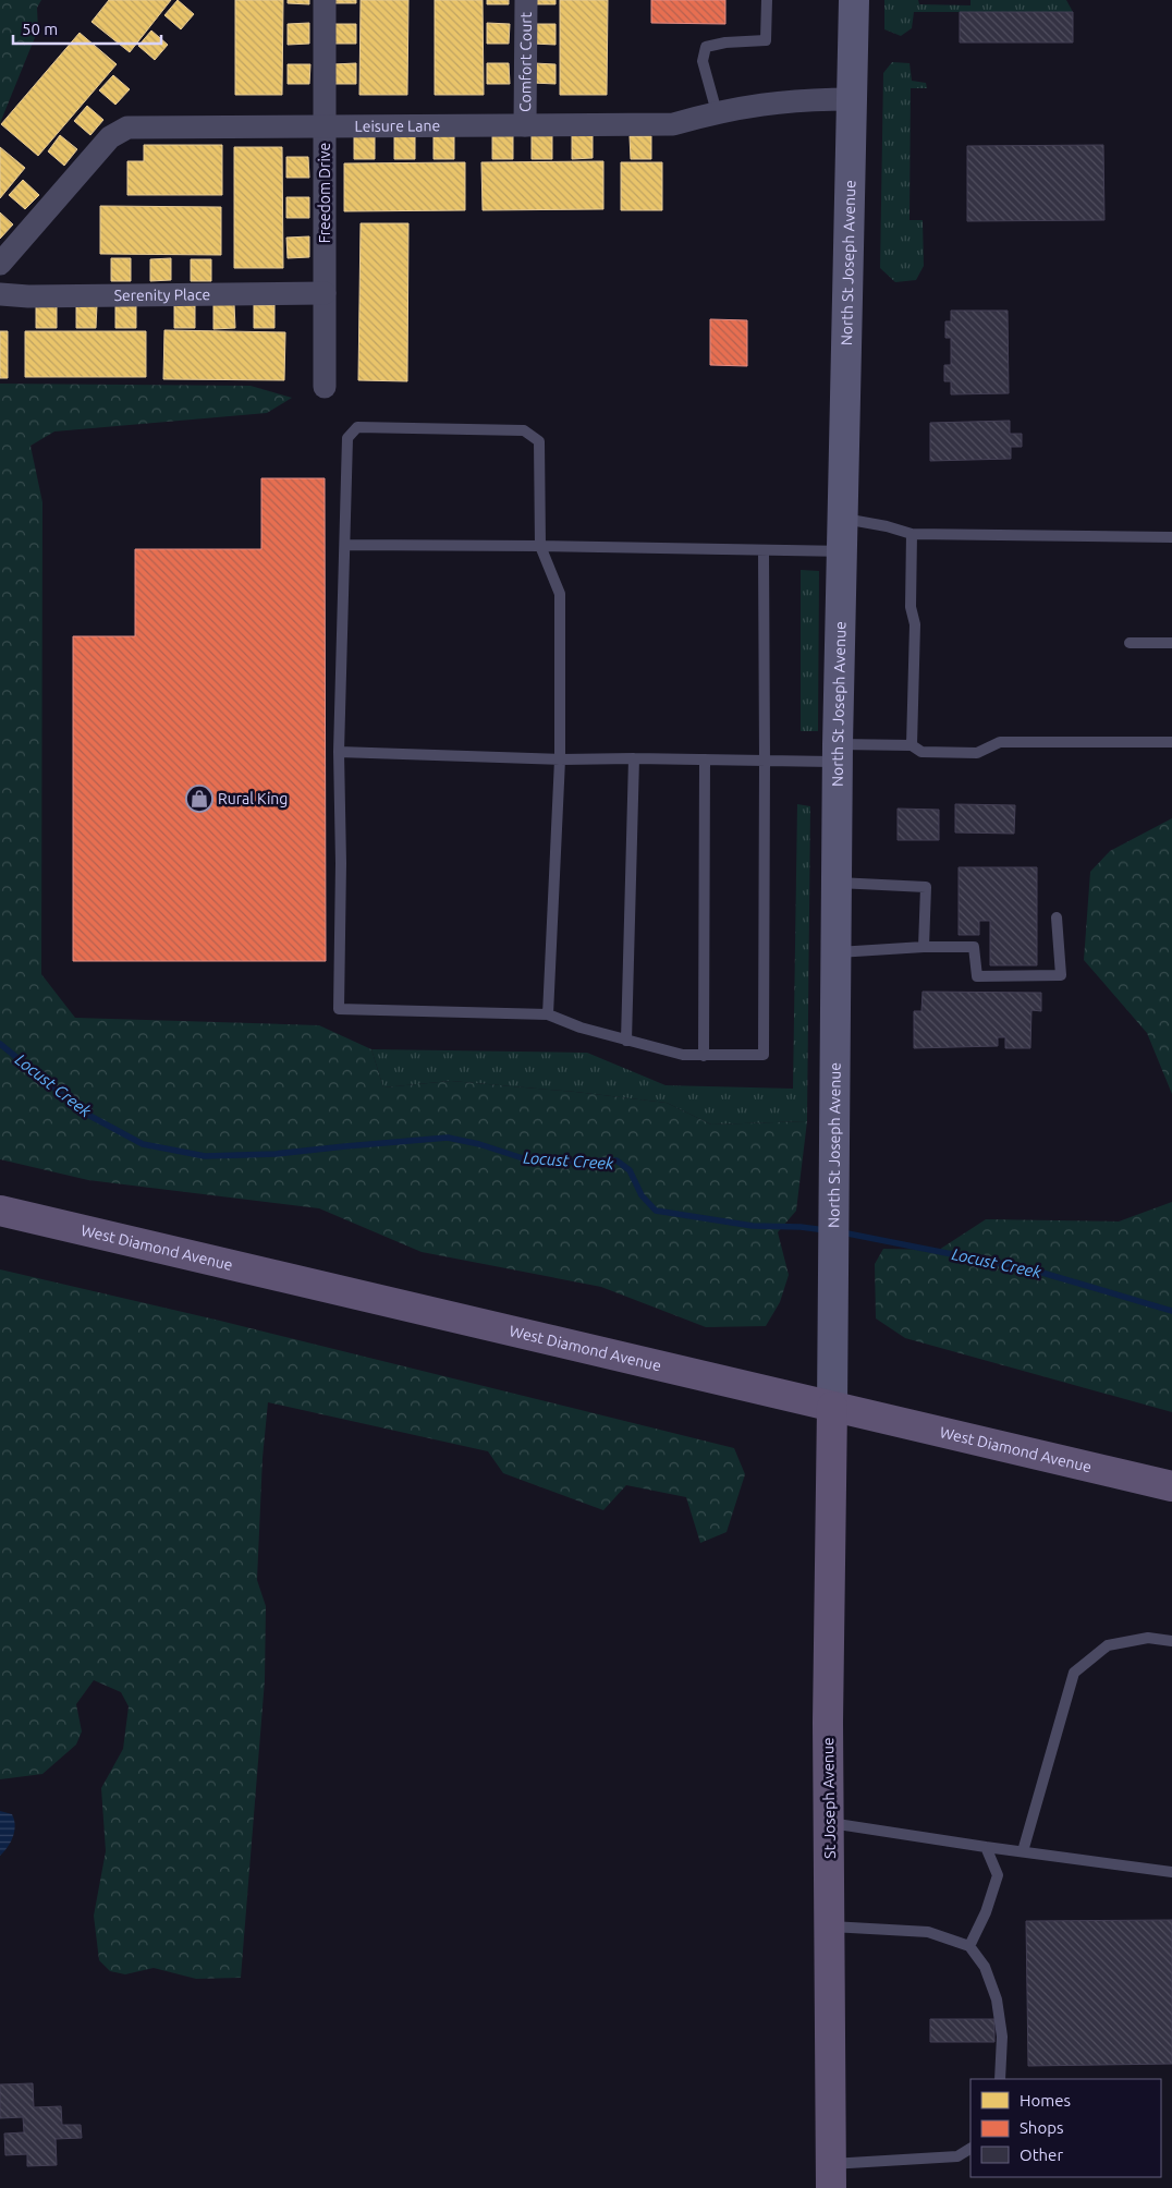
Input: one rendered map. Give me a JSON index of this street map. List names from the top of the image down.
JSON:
{
  "streets": {
    "main road": ["North St Joseph Avenue", "West Diamond Avenue", "St Joseph Avenue"],
    "street": [
      "Comfort Court",
      "Leisure Lane",
      "Freedom Drive",
      "Serenity Place"
    ]
  },
  "crossings": [
    ["Comfort Court", "Leisure Lane"],
    ["Leisure Lane", "Freedom Drive"],
    ["Leisure Lane", "North St Joseph Avenue"],
    ["Freedom Drive", "Serenity Place"],
    ["North St Joseph Avenue", "West Diamond Avenue"],
    ["North St Joseph Avenue", "St Joseph Avenue"],
    ["West Diamond Avenue", "St Joseph Avenue"]
  ],
  "water": ["Locust Creek"],
  "places": {
    "shop": ["Rural King"]
  },
  "legend": ["Homes", "Shops", "Other"],
  "scale_bar": "50 m"
}
